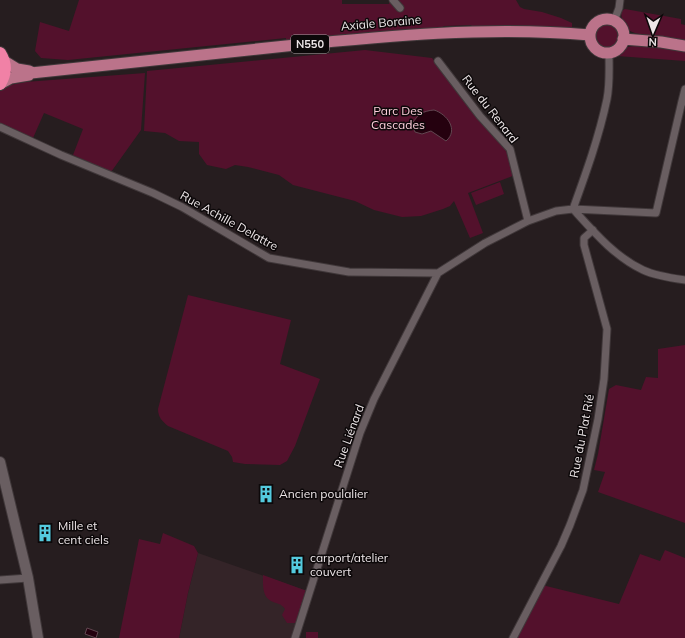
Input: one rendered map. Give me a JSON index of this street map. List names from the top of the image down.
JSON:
{
  "streets": {
    "highway": ["Axiale Boraine"],
    "main road": ["N550"],
    "street": [
      "Rue du Renard",
      "Rue Achille Delattre",
      "Rue Liénard",
      "Rue du Plat Rié"
    ]
  },
  "crossings": [
    ["Rue Achille Delattre", "Rue Liénard"]
  ],
  "parks": ["Parc Des Cascades"],
  "places": {
    "building": ["Ancien poulalier", "Mille et cent ciels", "carport/atelier couvert"]
  },
  "north": "bottom"
}
